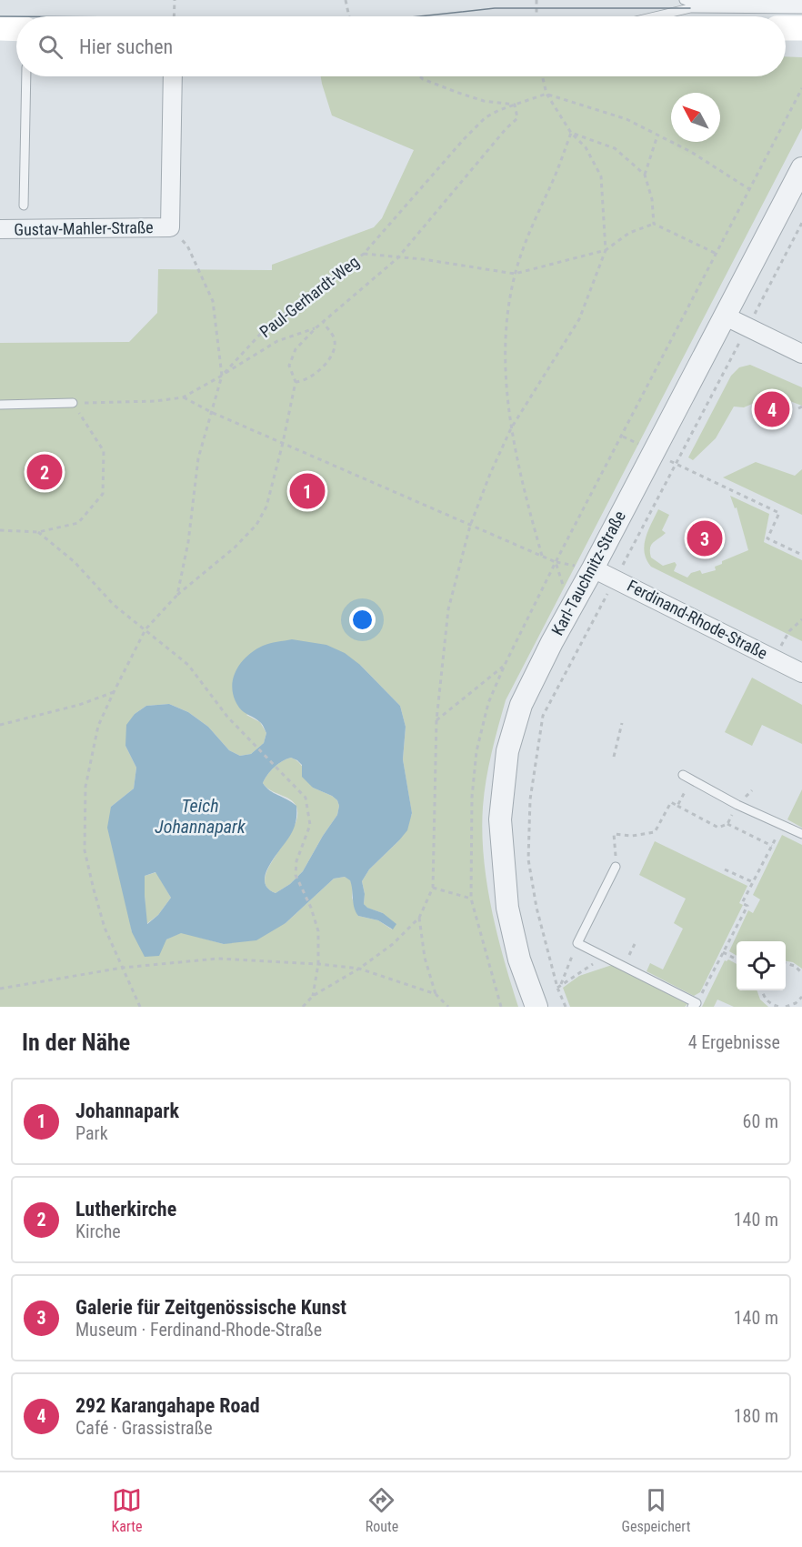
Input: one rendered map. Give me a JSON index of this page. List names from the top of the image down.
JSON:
{
  "streets": {
    "street": ["Gustav-Mahler-Straße", "Karl-Tauchnitz-Straße", "Ferdinand-Rhode-Straße"],
    "path": ["Paul-Gerhardt-Weg"]
  },
  "crossings": [
    ["Karl-Tauchnitz-Straße", "Ferdinand-Rhode-Straße"]
  ],
  "water": ["Teich Johannapark"],
  "north": "top left",
  "page": {
    "search": "Hier suchen",
    "pins": [
      "4",
      "2",
      "1",
      "3"
    ],
    "heading": ["In der Nähe", "4 Ergebnisse"],
    "list": [
      {
        "mark": "1",
        "name": "Johannapark",
        "note": "Park",
        "value": "60 m"
      },
      {
        "mark": "2",
        "name": "Lutherkirche",
        "note": "Kirche",
        "value": "140 m"
      },
      {
        "mark": "3",
        "name": "Galerie für Zeitgenössische Kunst",
        "note": "Museum · Ferdinand-Rhode-Straße",
        "value": "140 m"
      },
      {
        "mark": "4",
        "name": "292 Karangahape Road",
        "note": "Café · Grassistraße",
        "value": "180 m"
      }
    ],
    "nav": ["Karte", "Route", "Gespeichert"]
  }
}
